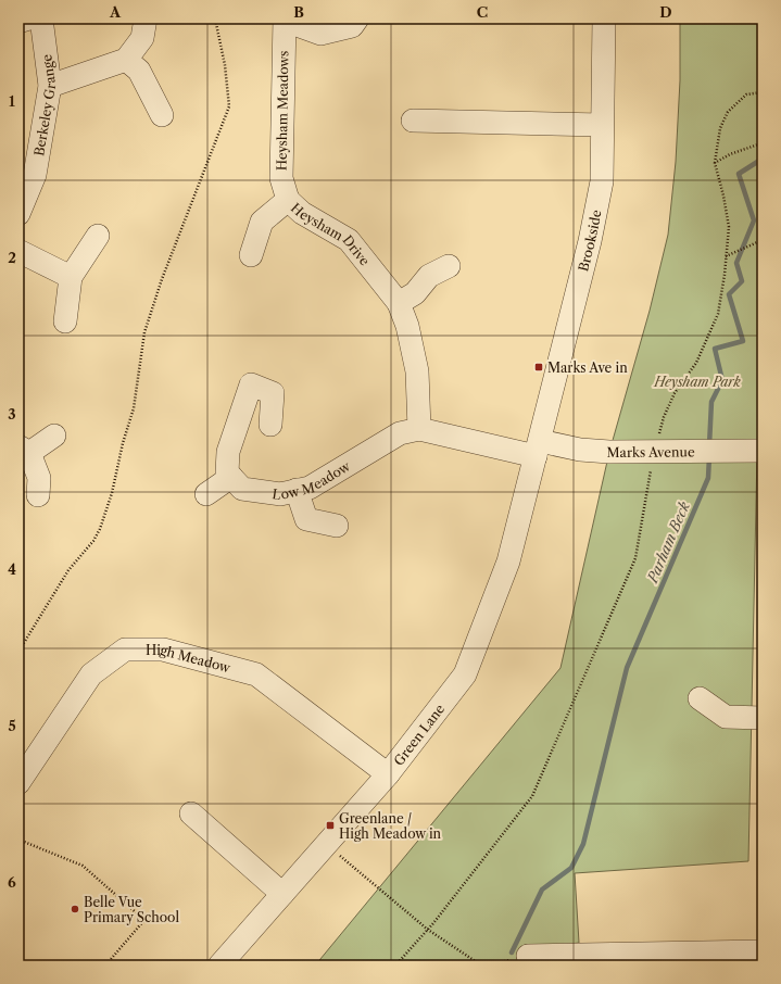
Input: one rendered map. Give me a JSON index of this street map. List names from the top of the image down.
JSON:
{
  "streets": {
    "street": [
      "Berkeley Grange",
      "Heysham Meadows",
      "Heysham Drive",
      "Brookside",
      "Marks Avenue",
      "Low Meadow",
      "High Meadow",
      "Green Lane"
    ]
  },
  "crossings": [
    ["Heysham Meadows", "Heysham Drive"],
    ["Heysham Drive", "Low Meadow"],
    ["Brookside", "Marks Avenue"],
    ["Brookside", "Low Meadow"],
    ["Brookside", "Green Lane"],
    ["Marks Avenue", "Low Meadow"],
    ["Marks Avenue", "Green Lane"],
    ["Low Meadow", "Green Lane"],
    ["High Meadow", "Green Lane"]
  ],
  "water": ["Parham Beck"],
  "parks": ["Heysham Park"],
  "places": {
    "transit": ["Marks Ave in", "Greenlane / High Meadow in"],
    "other": ["Belle Vue Primary School"]
  },
  "grid": {
    "columns": [
      "A",
      "B",
      "C",
      "D"
    ],
    "rows": [
      "1",
      "2",
      "3",
      "4",
      "5",
      "6"
    ]
  }
}
